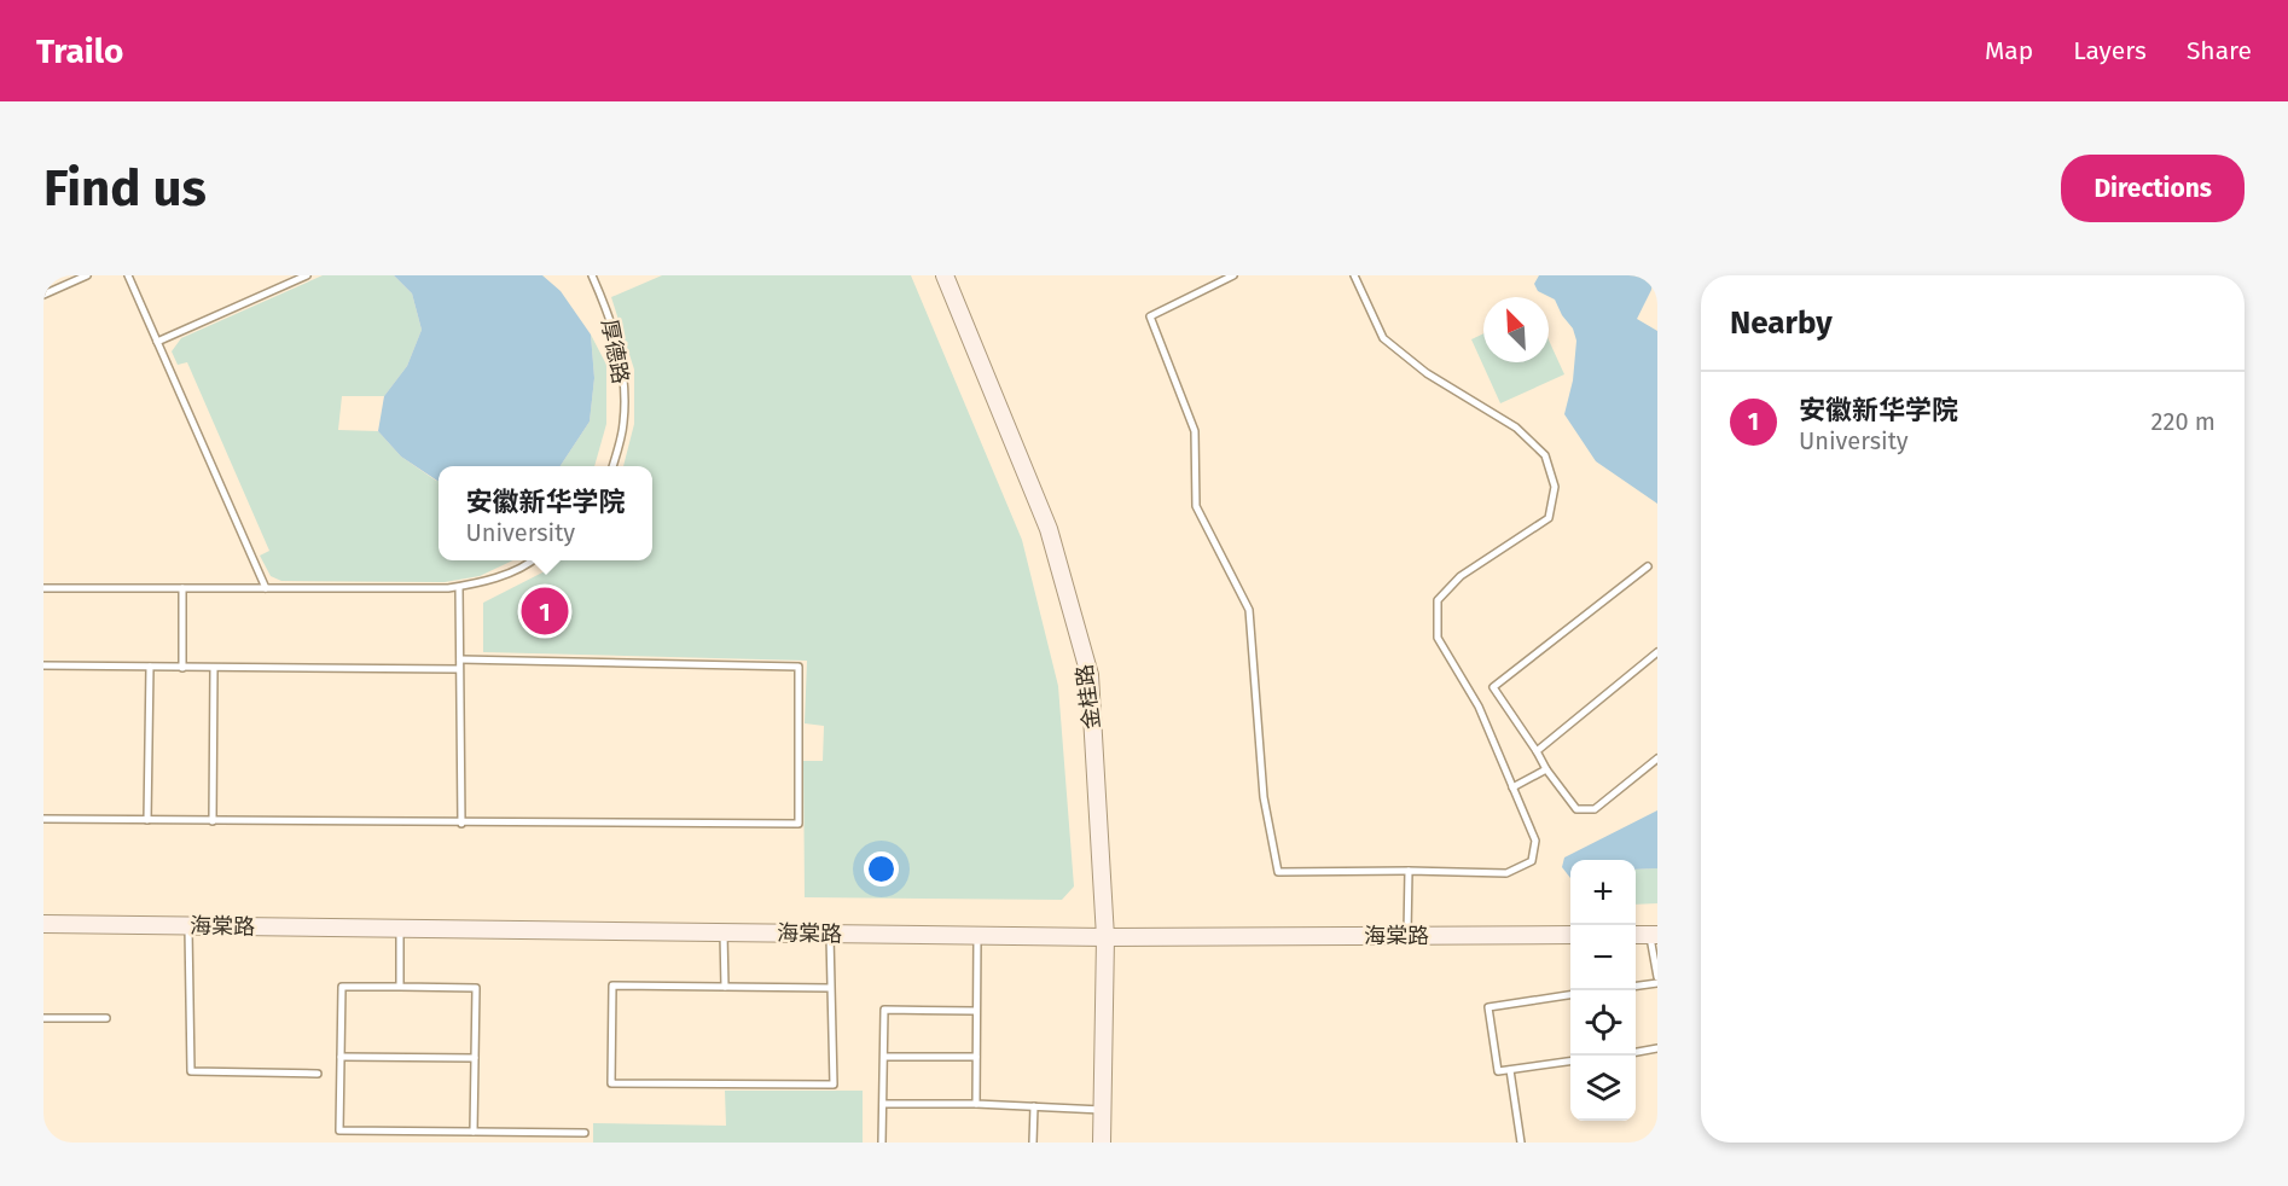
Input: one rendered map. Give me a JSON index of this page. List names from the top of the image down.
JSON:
{
  "streets": {
    "street": ["金桂路", "海棠路"],
    "lane": ["厚德路"]
  },
  "crossings": [
    ["金桂路", "海棠路"]
  ],
  "north": "top left",
  "page": {
    "header": "Trailo",
    "nav": ["Map", "Layers", "Share"],
    "buttons": "Directions",
    "title": "Find us",
    "heading": "Nearby",
    "list": [
      {
        "mark": "1",
        "name": "安徽新华学院",
        "note": "University",
        "value": "220 m"
      }
    ],
    "popup": ["安徽新华学院", "University"],
    "pins": "1",
    "map_buttons": ["+", "−"]
  }
}
